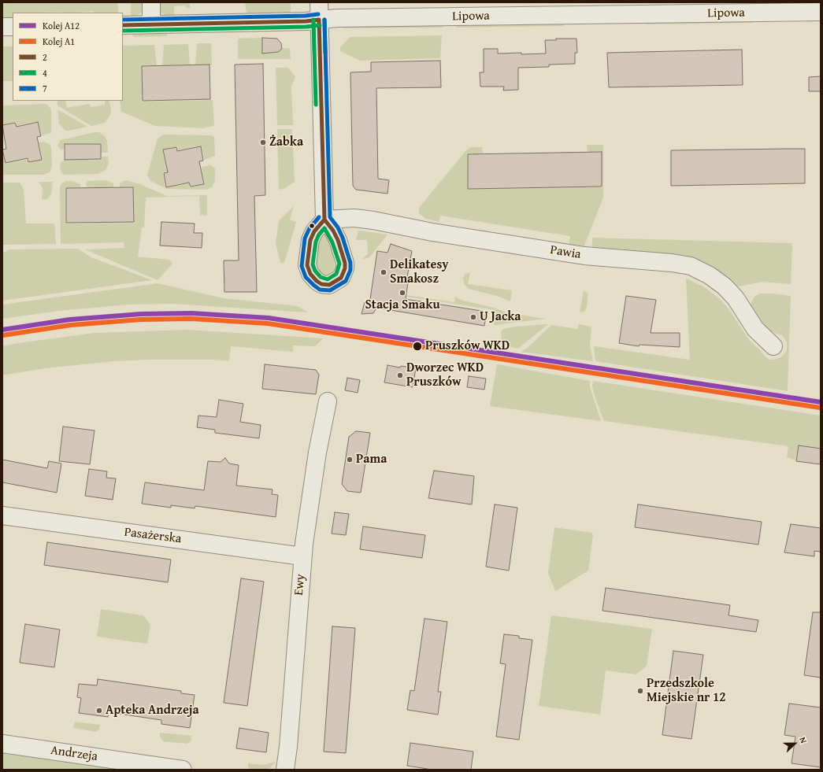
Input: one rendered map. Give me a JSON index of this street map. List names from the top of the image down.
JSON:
{
  "streets": {
    "street": [
      "Lipowa",
      "Pawia",
      "Pasażerska",
      "Ewy",
      "Andrzeja"
    ]
  },
  "crossings": [
    ["Lipowa", "Pawia"],
    ["Pasażerska", "Ewy"]
  ],
  "places": [
    "Żabka",
    "Delikatesy Smakosz",
    "Stacja Smaku",
    "U Jacka",
    "Pruszków WKD",
    "Dworzec WKD Pruszków",
    "Pama",
    "Przedszkole Miejskie nr 12",
    "Apteka Andrzeja"
  ],
  "lines": [
    "transit line 7",
    "transit line 2",
    "transit line 4",
    "rail line A12",
    "rail line A1"
  ],
  "legend": [
    "Kolej A12",
    "Kolej A1",
    "2",
    "4",
    "7"
  ],
  "north": "right"
}
